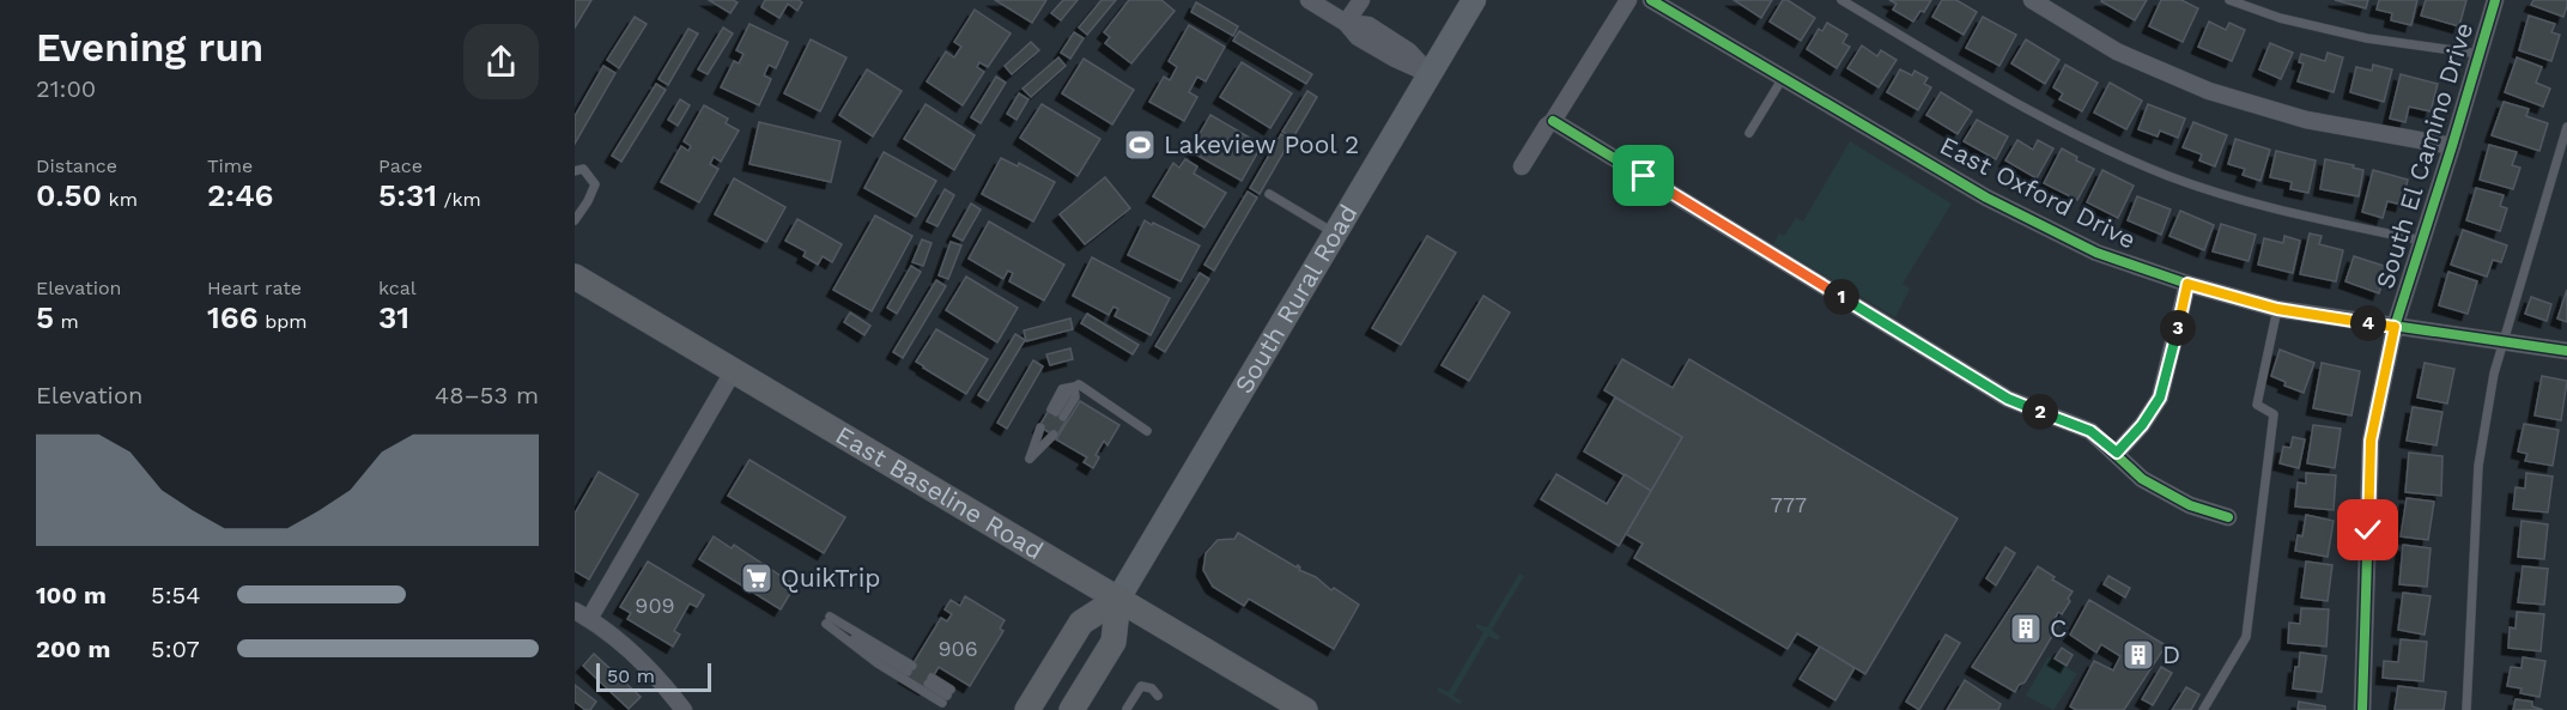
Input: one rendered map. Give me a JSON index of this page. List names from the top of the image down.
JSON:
{
  "streets": {
    "main road": ["South Rural Road", "East Baseline Road"],
    "street": ["South El Camino Drive", "East Oxford Drive"]
  },
  "crossings": [
    ["South El Camino Drive", "East Oxford Drive"],
    ["South Rural Road", "East Baseline Road"]
  ],
  "places": {
    "sports": ["Lakeview Pool 2"],
    "supermarket": ["QuikTrip"],
    "building": ["C", "D"]
  },
  "house_numbers": ["777", "909", "906"],
  "scale_bar": "50 m",
  "page": {
    "heading": ["Evening run", "21:00"],
    "stats": [
      ["Distance", "0.50 km"],
      ["Time", "2:46"],
      ["Pace", "5:31 /km"],
      ["Elevation", "5 m"],
      ["Heart rate", "166 bpm"],
      ["kcal", "31"]
    ],
    "pins": [
      "1",
      "4",
      "3",
      "2"
    ],
    "chart": ["Elevation", "48–53 m"],
    "list": [
      {
        "name": "100 m",
        "note": "5:54"
      },
      {
        "name": "200 m",
        "note": "5:07"
      }
    ],
    "scale": "50 m"
  }
}
